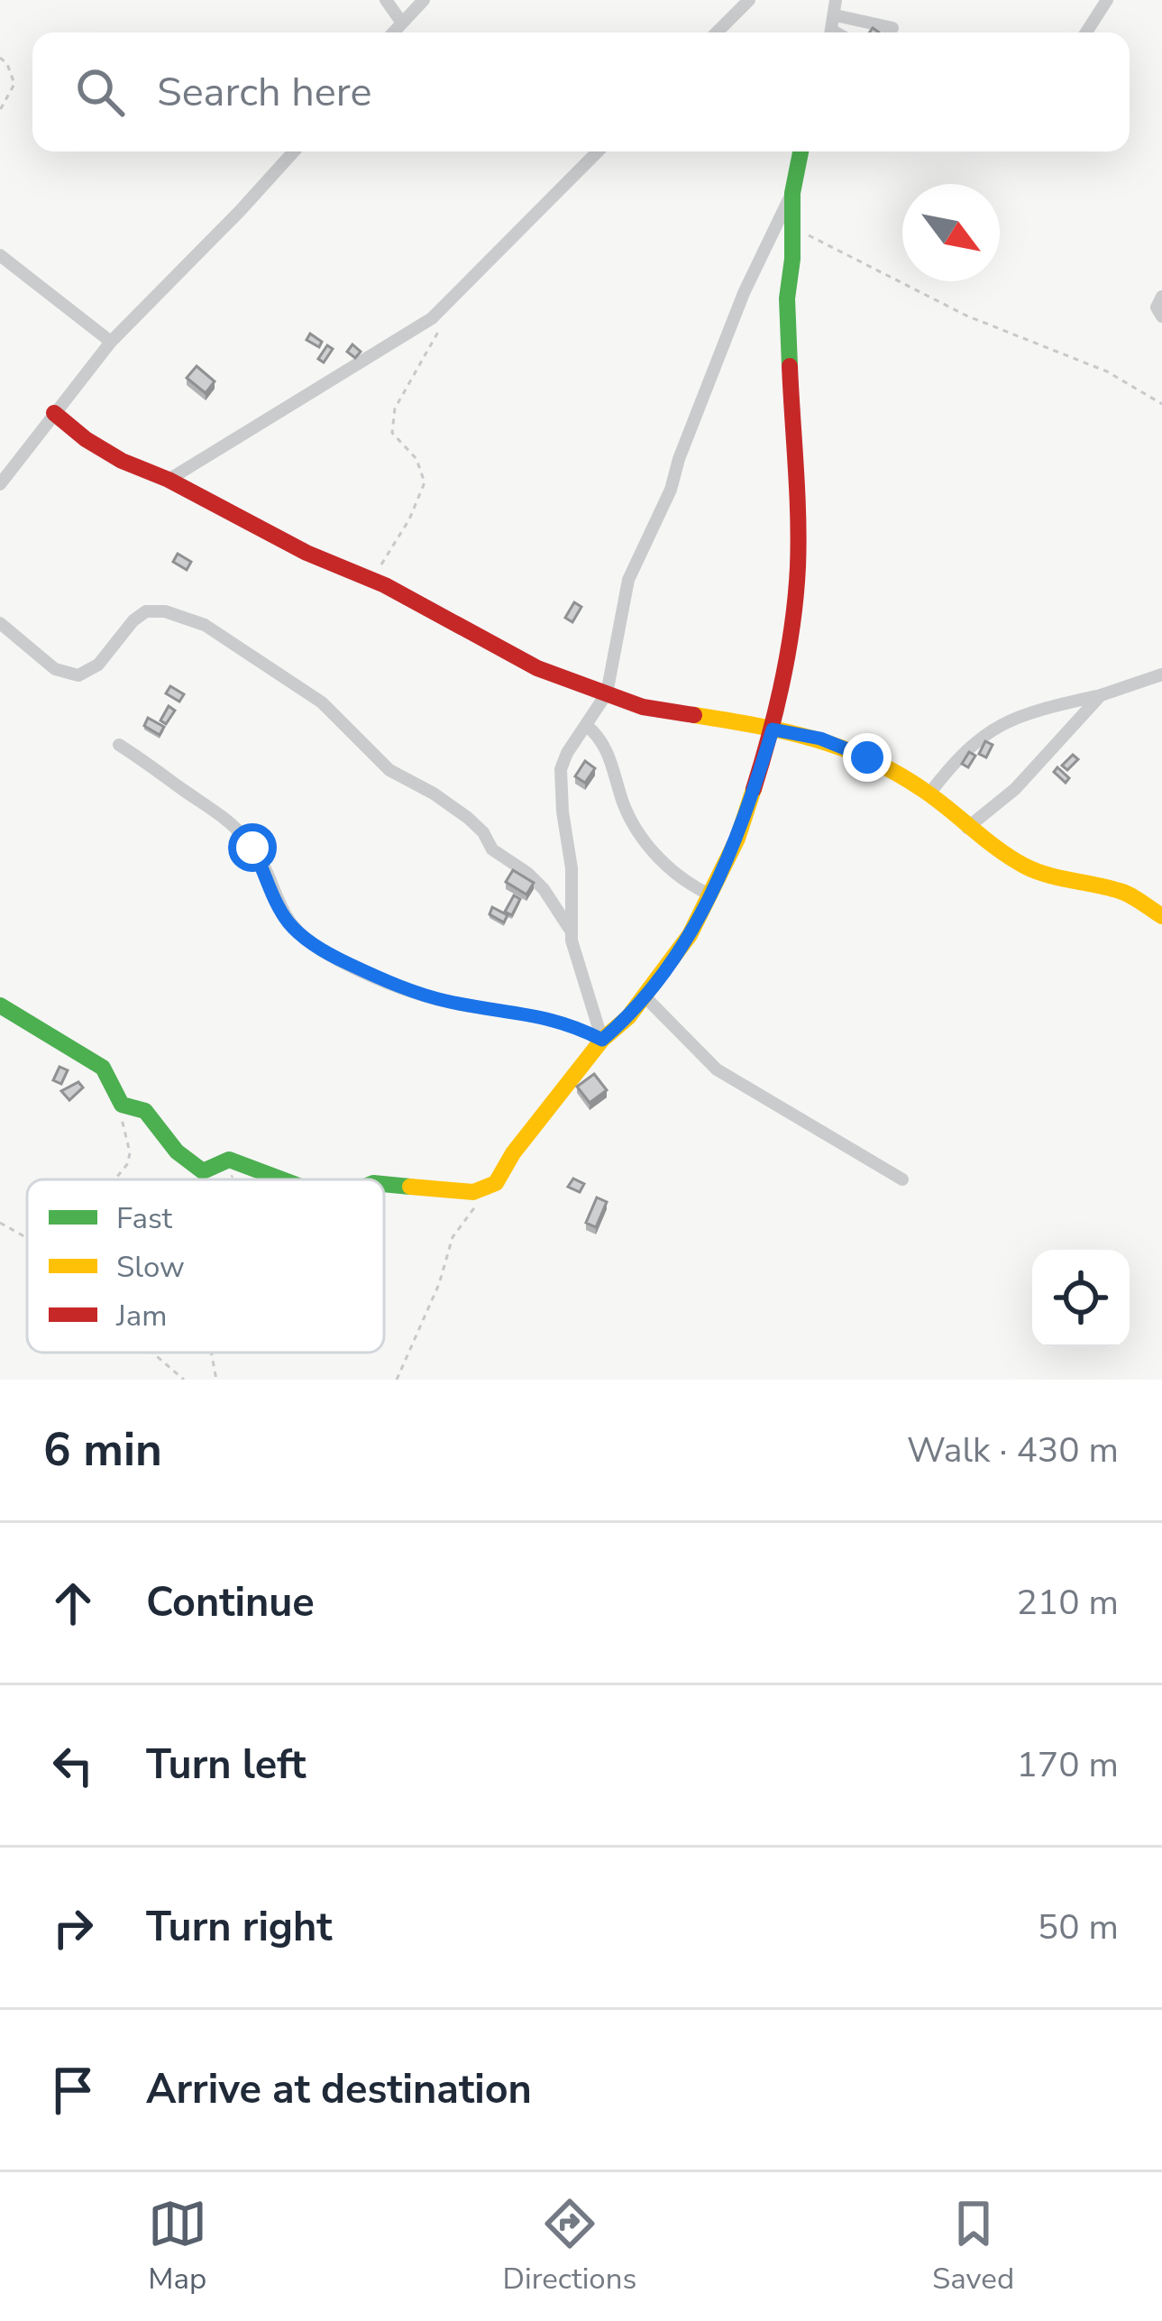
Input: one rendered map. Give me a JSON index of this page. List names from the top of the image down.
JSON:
{
  "legend": ["Fast", "Slow", "Jam"],
  "north": "bottom right",
  "page": {
    "search": "Search here",
    "heading": ["6 min", "Walk · 430 m"],
    "list": [
      ["Continue", "210 m"],
      ["Turn left", "170 m"],
      ["Turn right", "50 m"],
      "Arrive at destination"
    ],
    "nav": ["Map", "Directions", "Saved"]
  }
}
